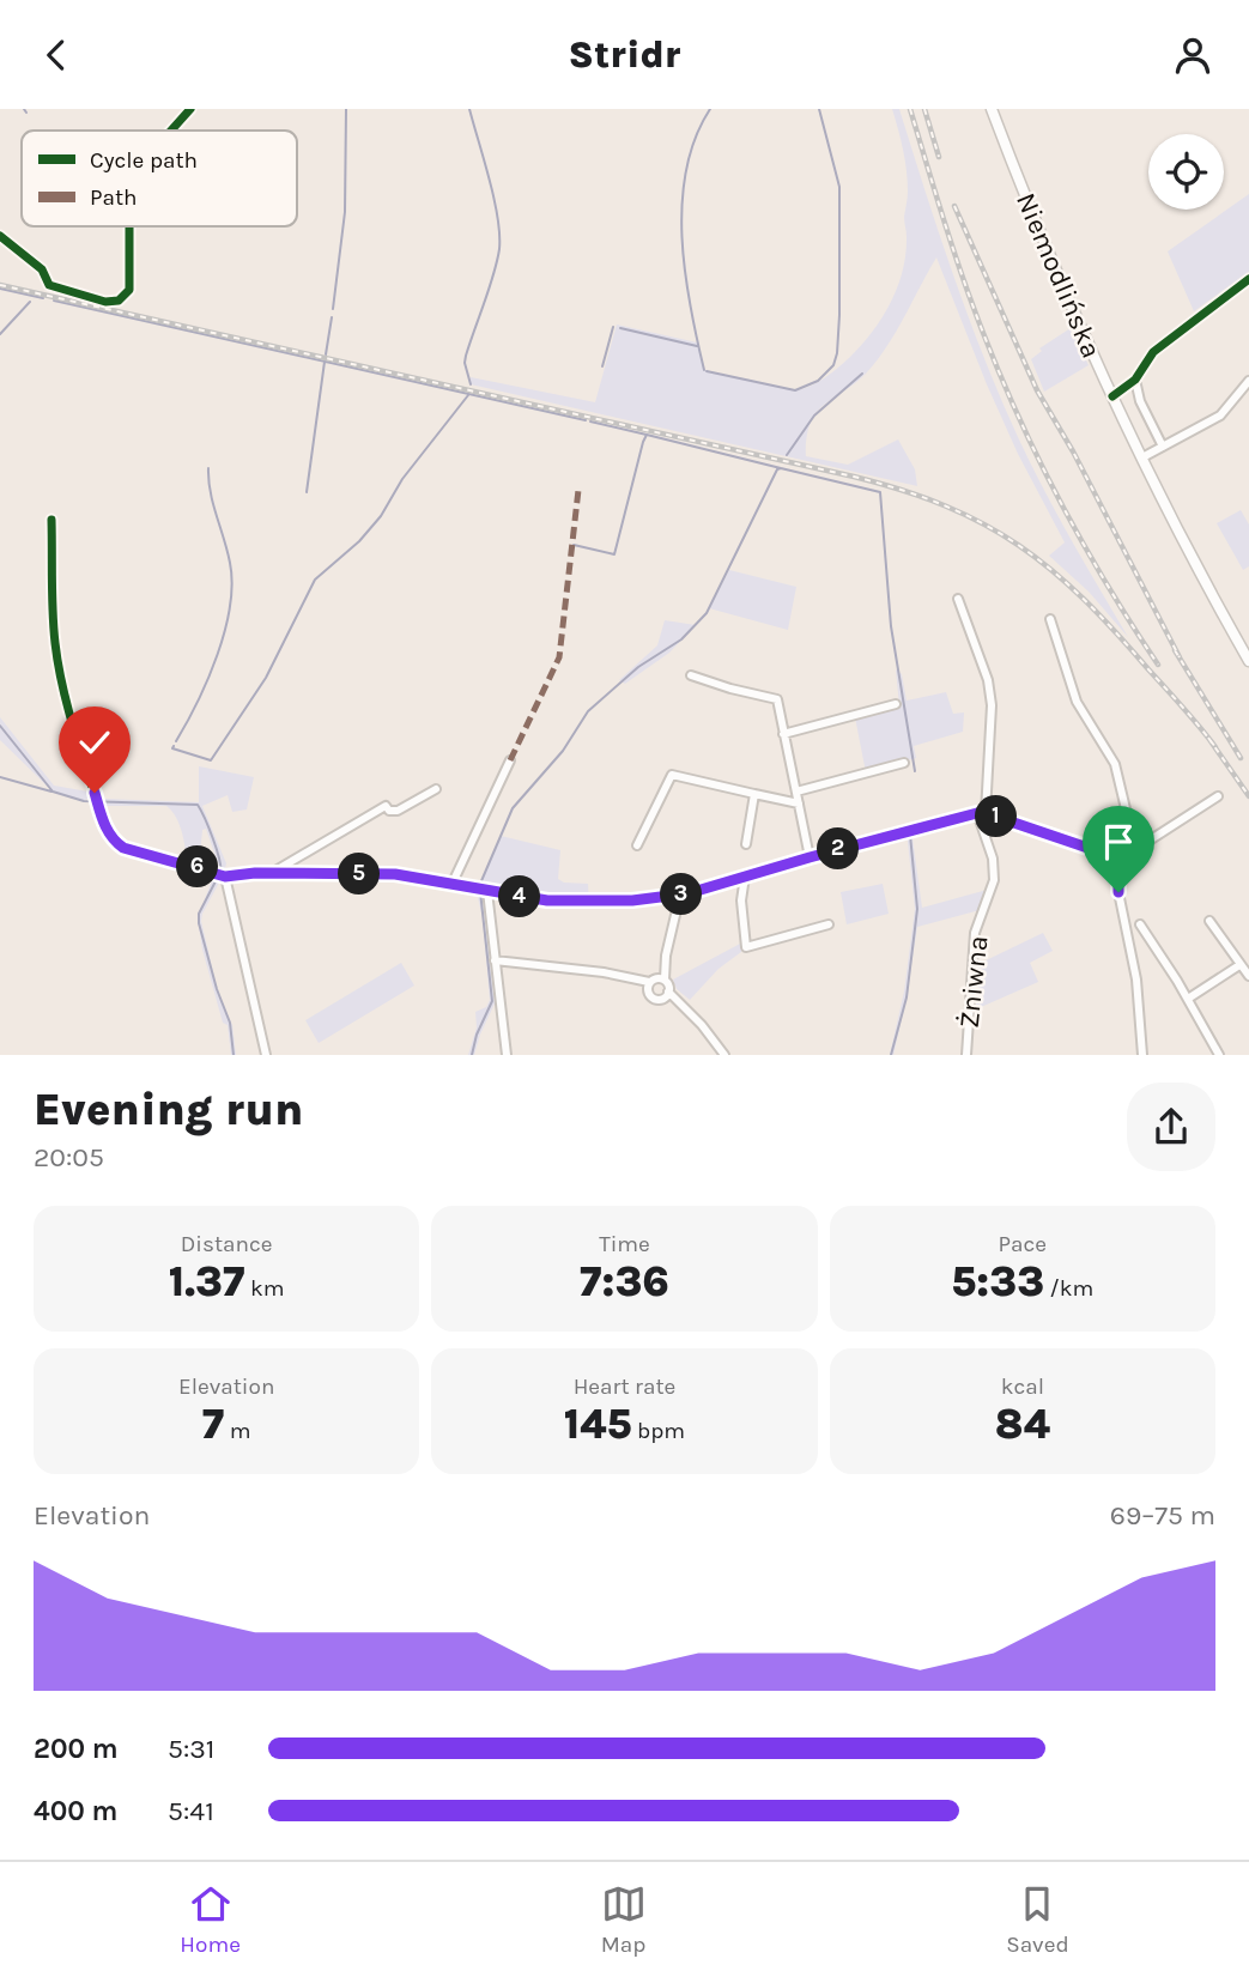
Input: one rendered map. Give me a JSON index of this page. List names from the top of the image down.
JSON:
{
  "streets": {
    "main road": ["Niemodlińska"],
    "street": ["Żniwna"]
  },
  "legend": ["Cycle path", "Path"],
  "page": {
    "header": "Stridr",
    "pins": [
      "1",
      "2",
      "6",
      "5",
      "3",
      "4"
    ],
    "heading": ["Evening run", "20:05"],
    "stats": [
      ["Distance", "1.37 km"],
      ["Time", "7:36"],
      ["Pace", "5:33 /km"],
      ["Elevation", "7 m"],
      ["Heart rate", "145 bpm"],
      ["kcal", "84"]
    ],
    "chart": ["Elevation", "69–75 m"],
    "list": [
      {
        "name": "200 m",
        "note": "5:31"
      },
      {
        "name": "400 m",
        "note": "5:41"
      }
    ],
    "tabs": ["Home", "Map", "Saved"]
  }
}
